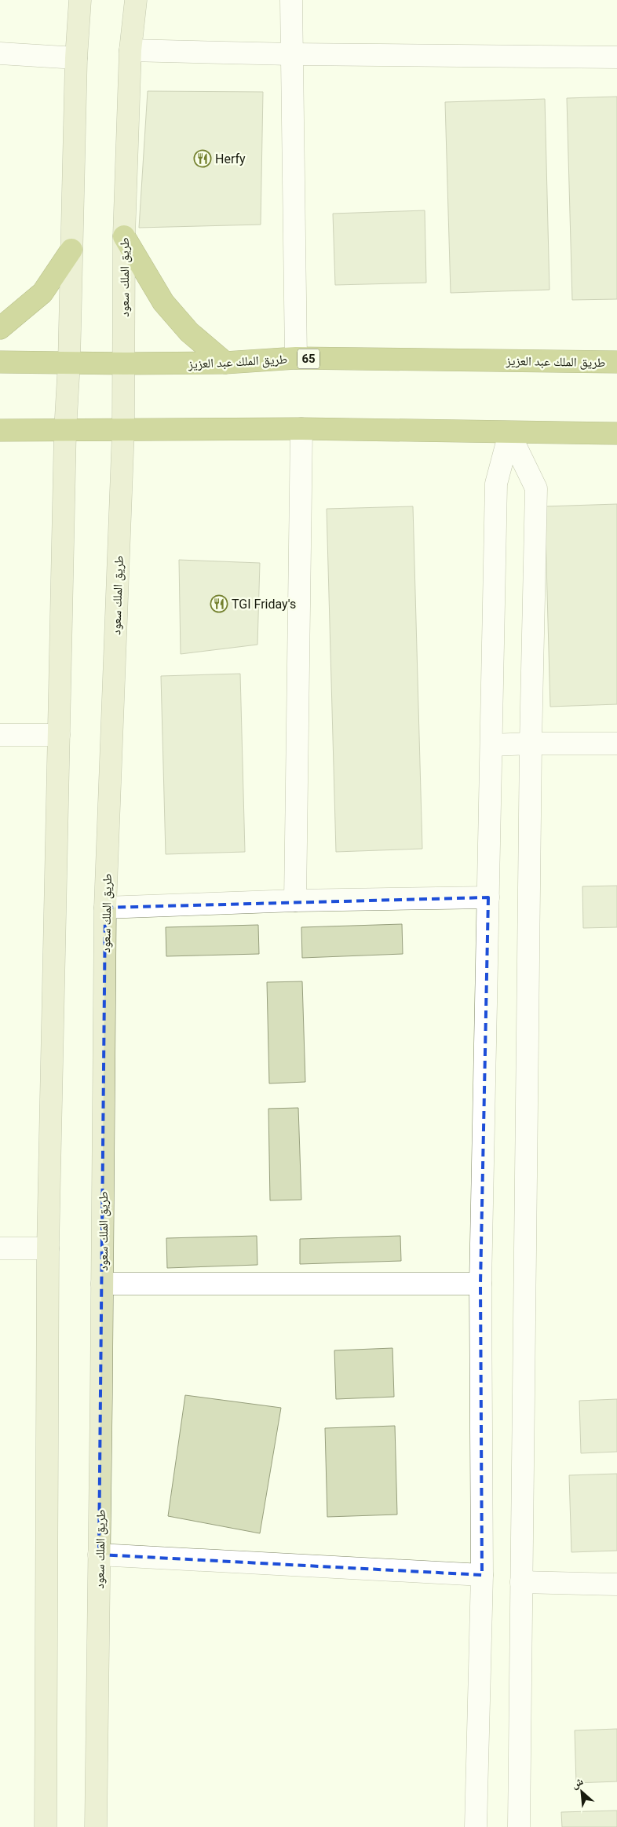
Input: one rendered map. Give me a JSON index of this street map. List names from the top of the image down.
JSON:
{
  "streets": {
    "highway": ["65", "طريق الملك عبد العزيز"],
    "main road": ["طريق الملك سعود"]
  },
  "crossings": [
    ["طريق الملك سعود", "طريق الملك عبد العزيز"]
  ],
  "places": {
    "restaurant": ["Herfy", "TGI Friday's"]
  },
  "north": "top left"
}
